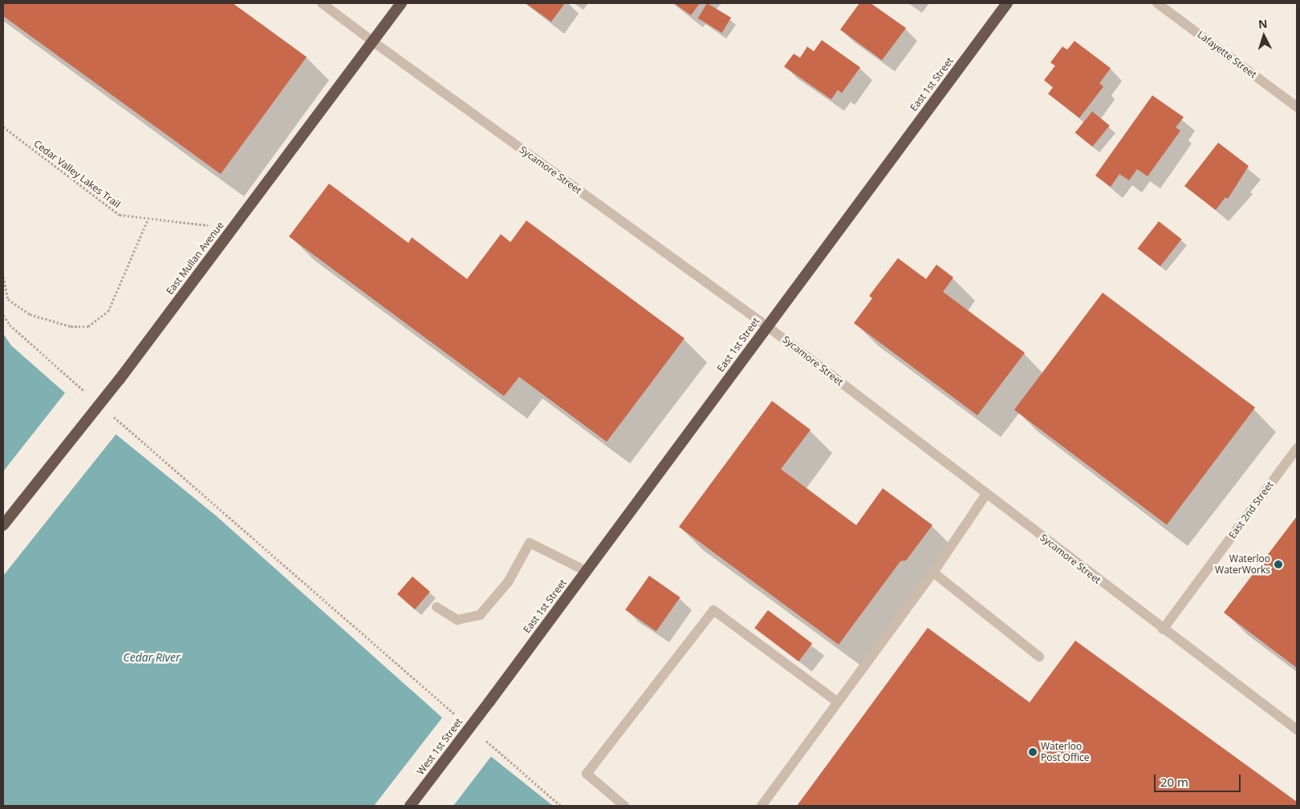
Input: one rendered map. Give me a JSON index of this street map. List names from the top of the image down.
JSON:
{
  "streets": {
    "highway": ["East 1st Street", "East Mullan Avenue", "West 1st Street"],
    "street": ["Lafayette Street", "Sycamore Street", "East 2nd Street"],
    "path": ["Cedar Valley Lakes Trail"]
  },
  "crossings": [
    ["East 1st Street", "Sycamore Street"],
    ["East 1st Street", "West 1st Street"],
    ["Sycamore Street", "East Mullan Avenue"],
    ["Sycamore Street", "East 2nd Street"],
    ["Cedar Valley Lakes Trail", "East Mullan Avenue"]
  ],
  "water": ["Cedar River"],
  "places": ["Waterloo WaterWorks", "Waterloo Post Office"],
  "scale_bar": "20 m",
  "north": "top"
}
